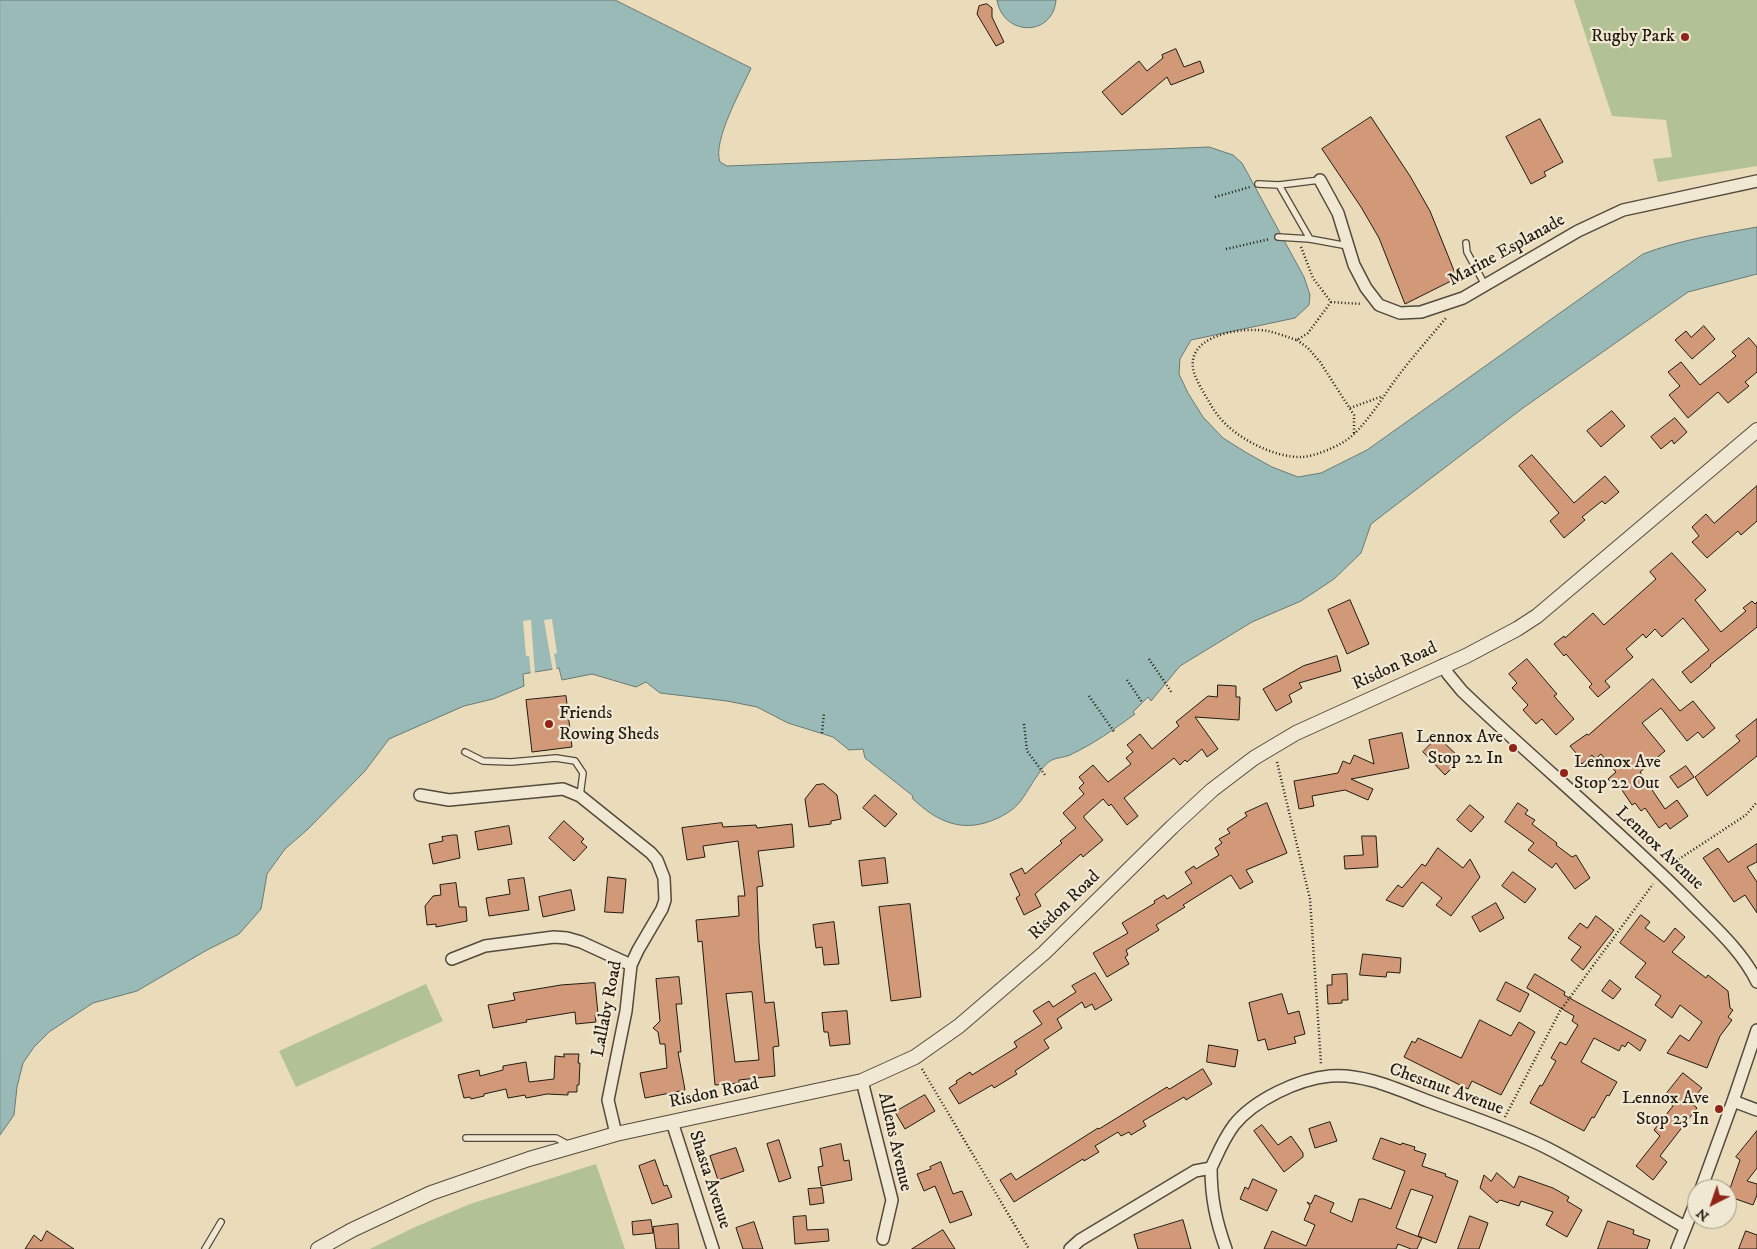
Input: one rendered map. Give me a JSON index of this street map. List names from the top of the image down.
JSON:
{
  "streets": {
    "street": [
      "Marine Esplanade",
      "Risdon Road",
      "Lennox Avenue",
      "Lallaby Road",
      "Chestnut Avenue",
      "Allens Avenue",
      "Shasta Avenue"
    ]
  },
  "crossings": [
    ["Risdon Road", "Lennox Avenue"],
    ["Risdon Road", "Lallaby Road"],
    ["Risdon Road", "Allens Avenue"],
    ["Risdon Road", "Shasta Avenue"]
  ],
  "places": [
    "Rugby Park",
    "Friends Rowing Sheds",
    "Lennox Ave Stop 22 In",
    "Lennox Ave Stop 22 Out",
    "Lennox Ave Stop 23 In"
  ],
  "north": "bottom left"
}
